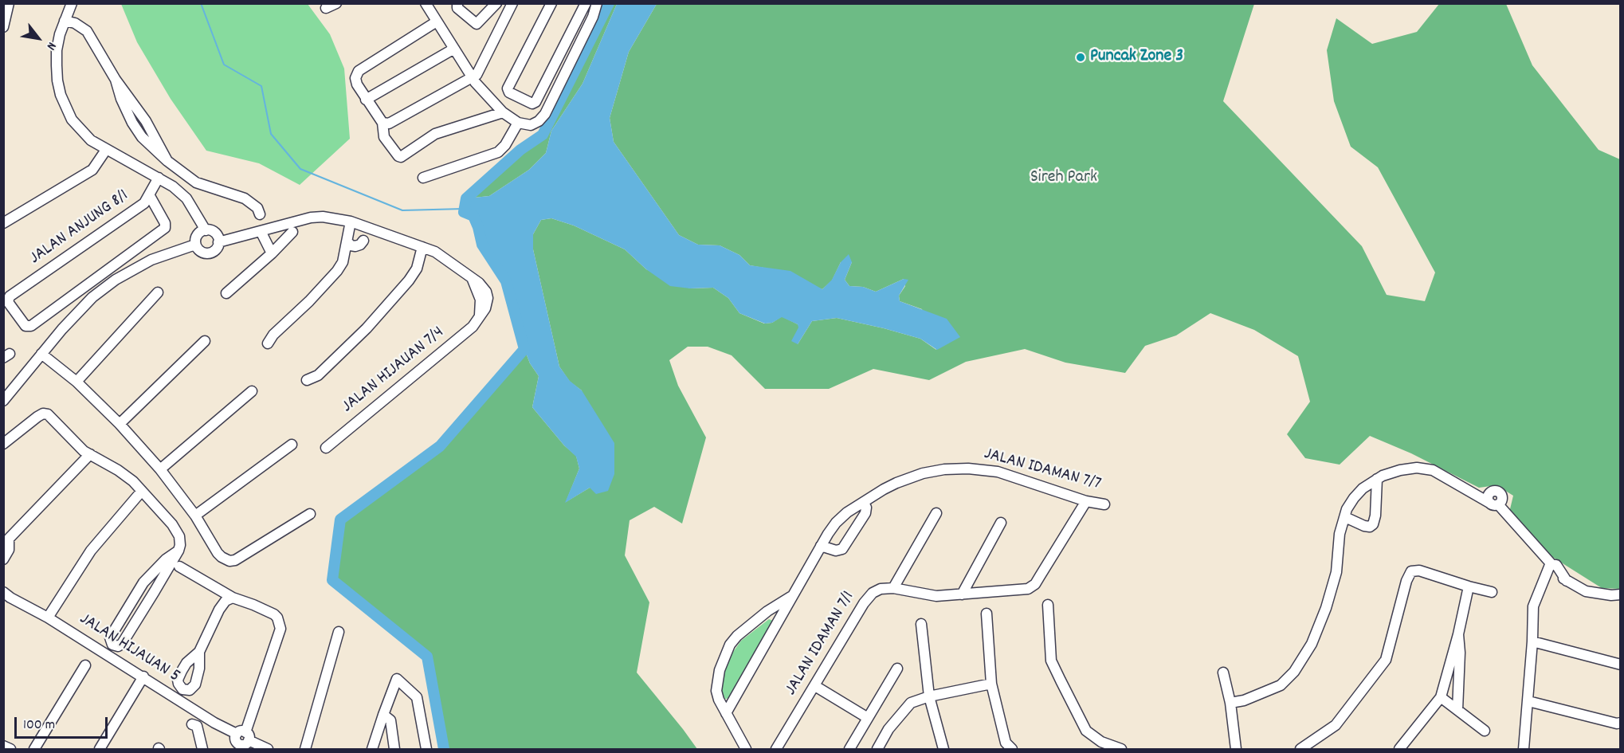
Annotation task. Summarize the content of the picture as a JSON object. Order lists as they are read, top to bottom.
{
  "streets": {
    "street": [
      "JALAN ANJUNG 8/1",
      "JALAN HIJAUAN 7/4",
      "JALAN IDAMAN 7/7",
      "JALAN IDAMAN 7/1",
      "JALAN HIJAUAN 5"
    ]
  },
  "crossings": [
    ["JALAN IDAMAN 7/7", "JALAN IDAMAN 7/1"]
  ],
  "parks": ["Sireh Park"],
  "places": ["Puncak Zone 3"],
  "scale_bar": "100 m",
  "north": "bottom right"
}
